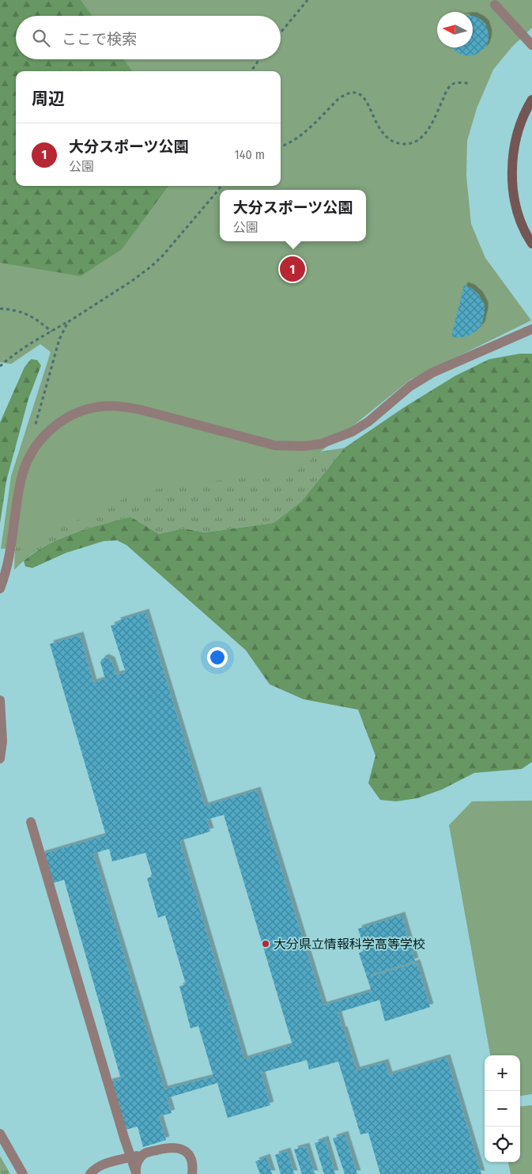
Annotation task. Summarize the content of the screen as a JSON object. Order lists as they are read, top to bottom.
{
  "places": ["大分県立情報科学高等学校"],
  "north": "left",
  "page": {
    "search": "ここで検索",
    "heading": "周辺",
    "list": [
      {
        "mark": "1",
        "name": "大分スポーツ公園",
        "note": "公園",
        "value": "140 m"
      }
    ],
    "popup": ["大分スポーツ公園", "公園"],
    "pins": "1",
    "map_buttons": ["+", "−"]
  }
}
